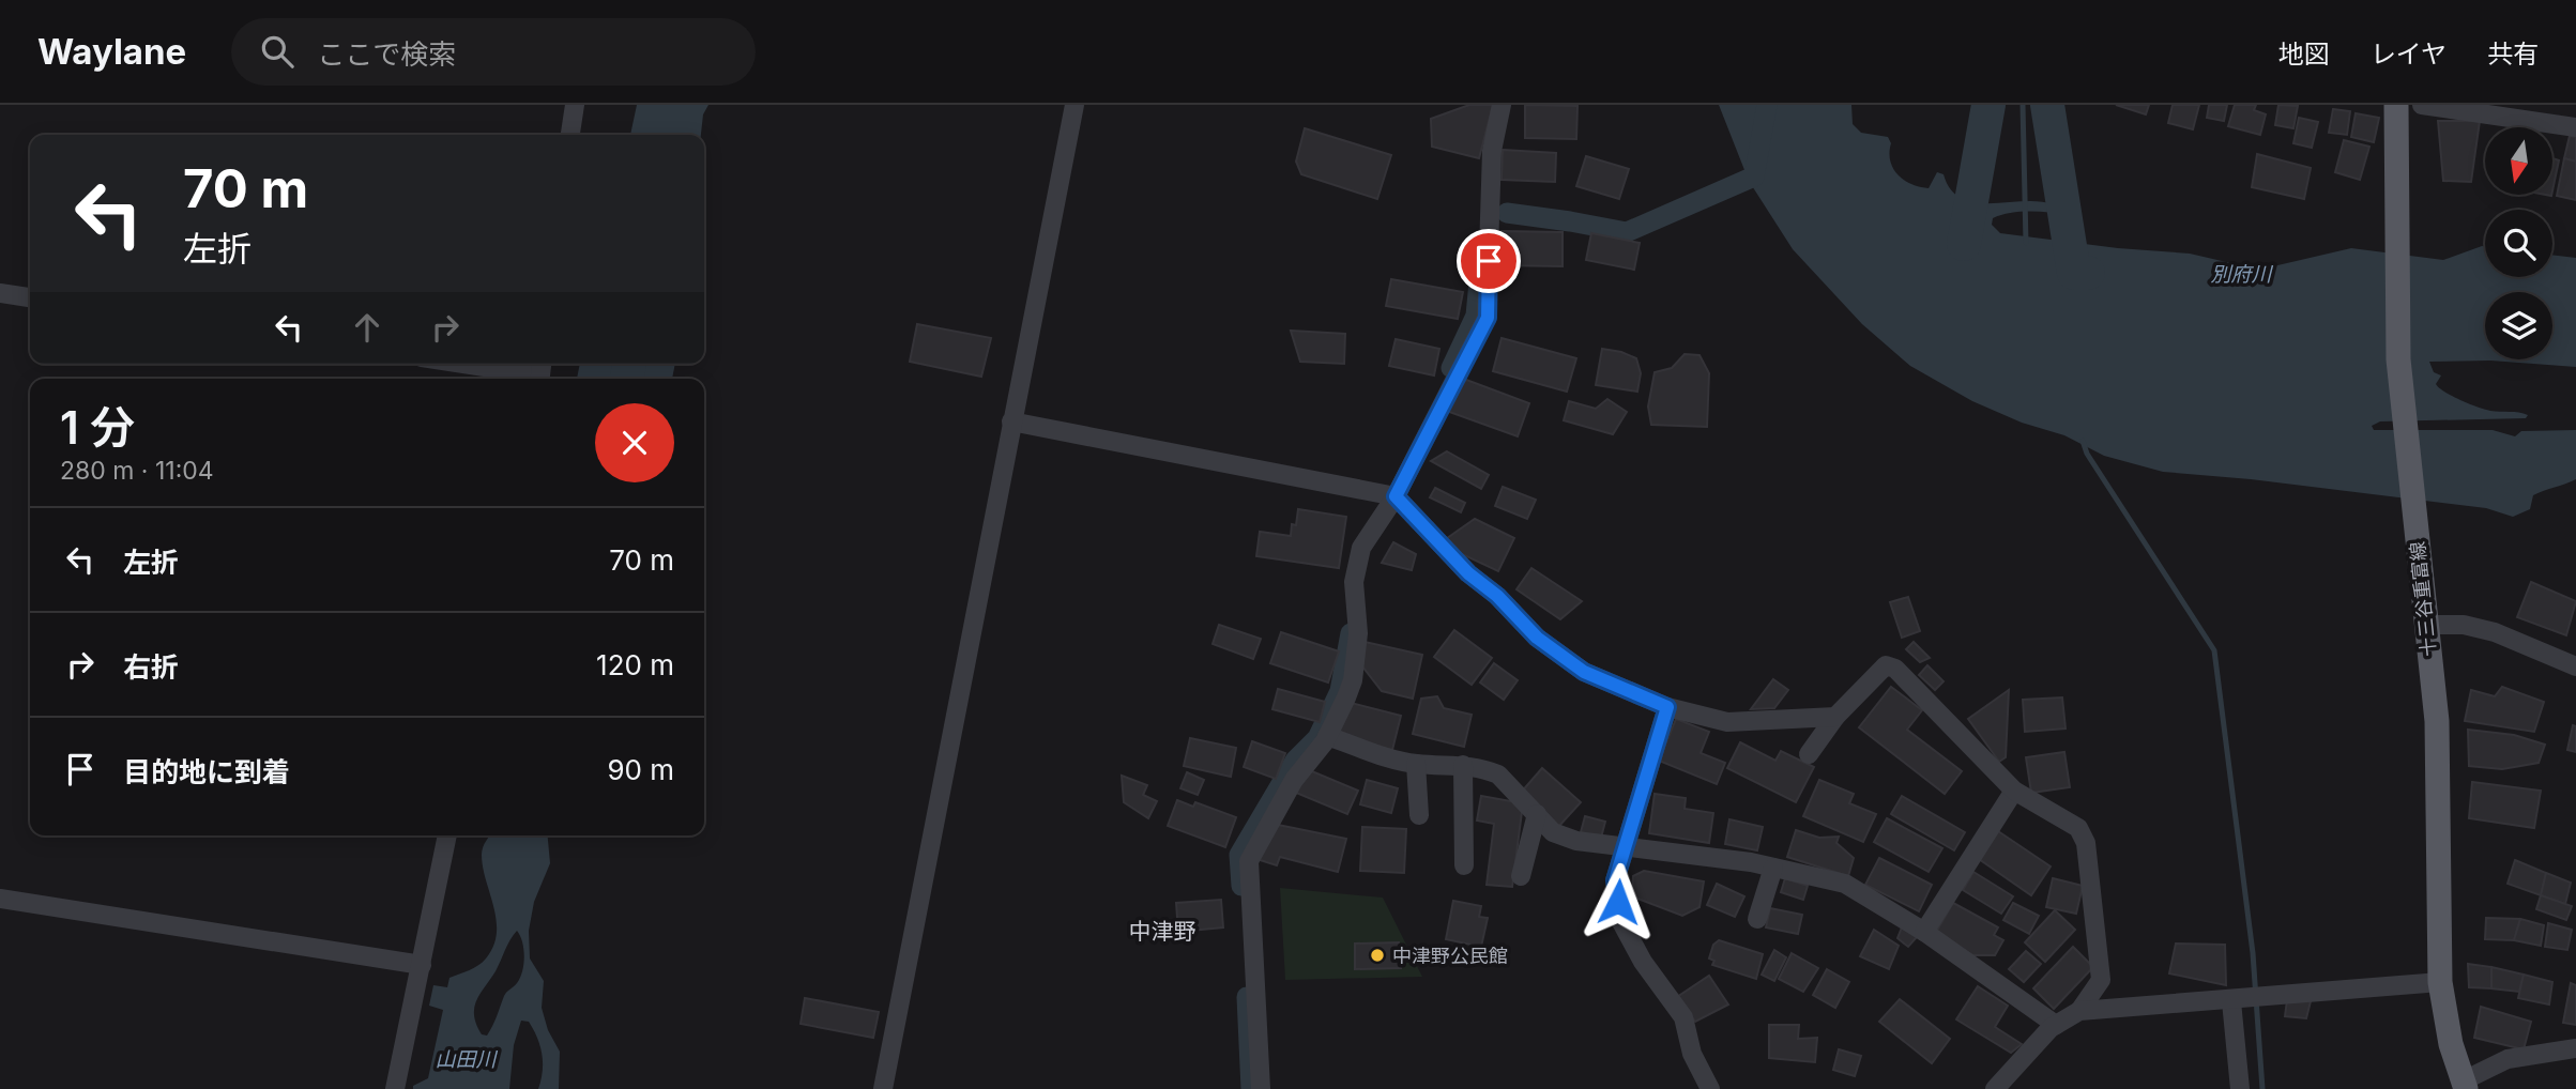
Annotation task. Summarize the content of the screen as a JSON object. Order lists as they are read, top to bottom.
{
  "streets": {
    "main road": ["十三谷重富線"]
  },
  "districts": ["中津野"],
  "water": ["別府川", "山田川"],
  "places": ["中津野公民館"],
  "north": "bottom",
  "page": {
    "header": "Waylane",
    "search": "ここで検索",
    "nav": ["地図", "レイヤ", "共有"],
    "turn": ["70 m", "左折"],
    "heading": ["1 分", "280 m · 11:04"],
    "list": [
      {
        "name": "左折",
        "value": "70 m"
      },
      {
        "name": "右折",
        "value": "120 m"
      },
      {
        "name": "目的地に到着",
        "value": "90 m"
      }
    ]
  }
}
